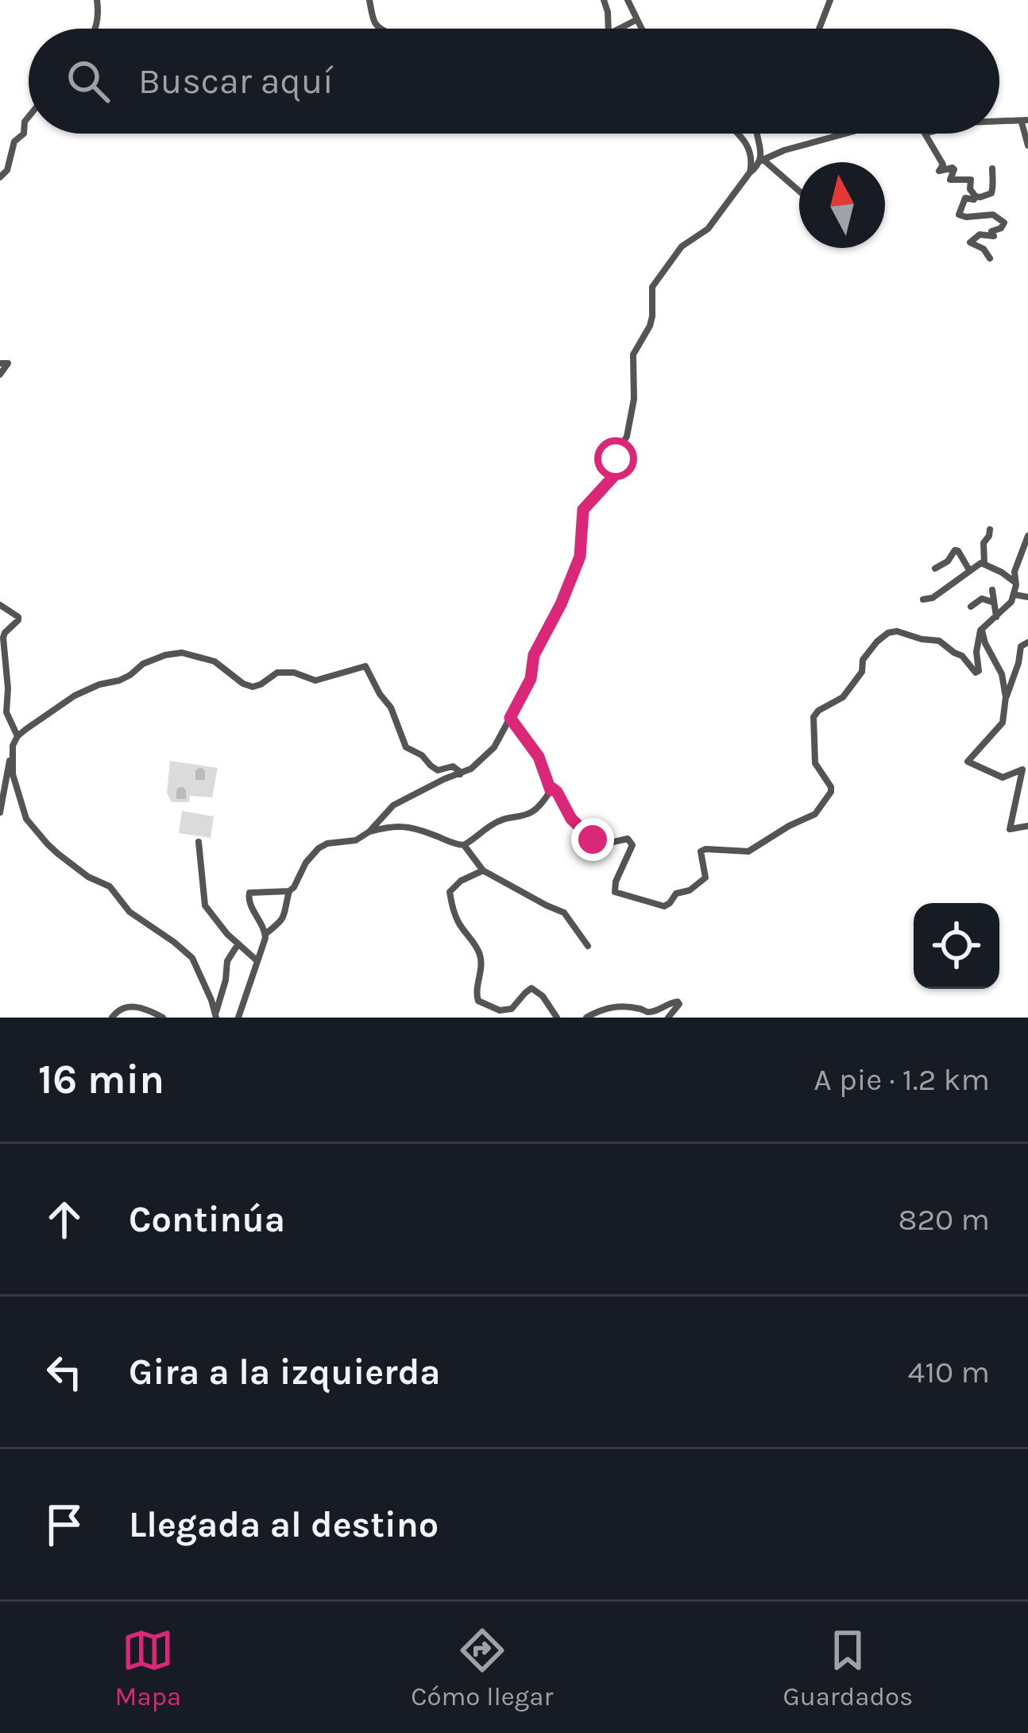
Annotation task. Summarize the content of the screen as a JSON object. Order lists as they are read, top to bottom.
{
  "north": "top",
  "page": {
    "search": "Buscar aquí",
    "heading": ["16 min", "A pie · 1.2 km"],
    "list": [
      ["Continúa", "820 m"],
      ["Gira a la izquierda", "410 m"],
      "Llegada al destino"
    ],
    "nav": ["Mapa", "Cómo llegar", "Guardados"]
  }
}
